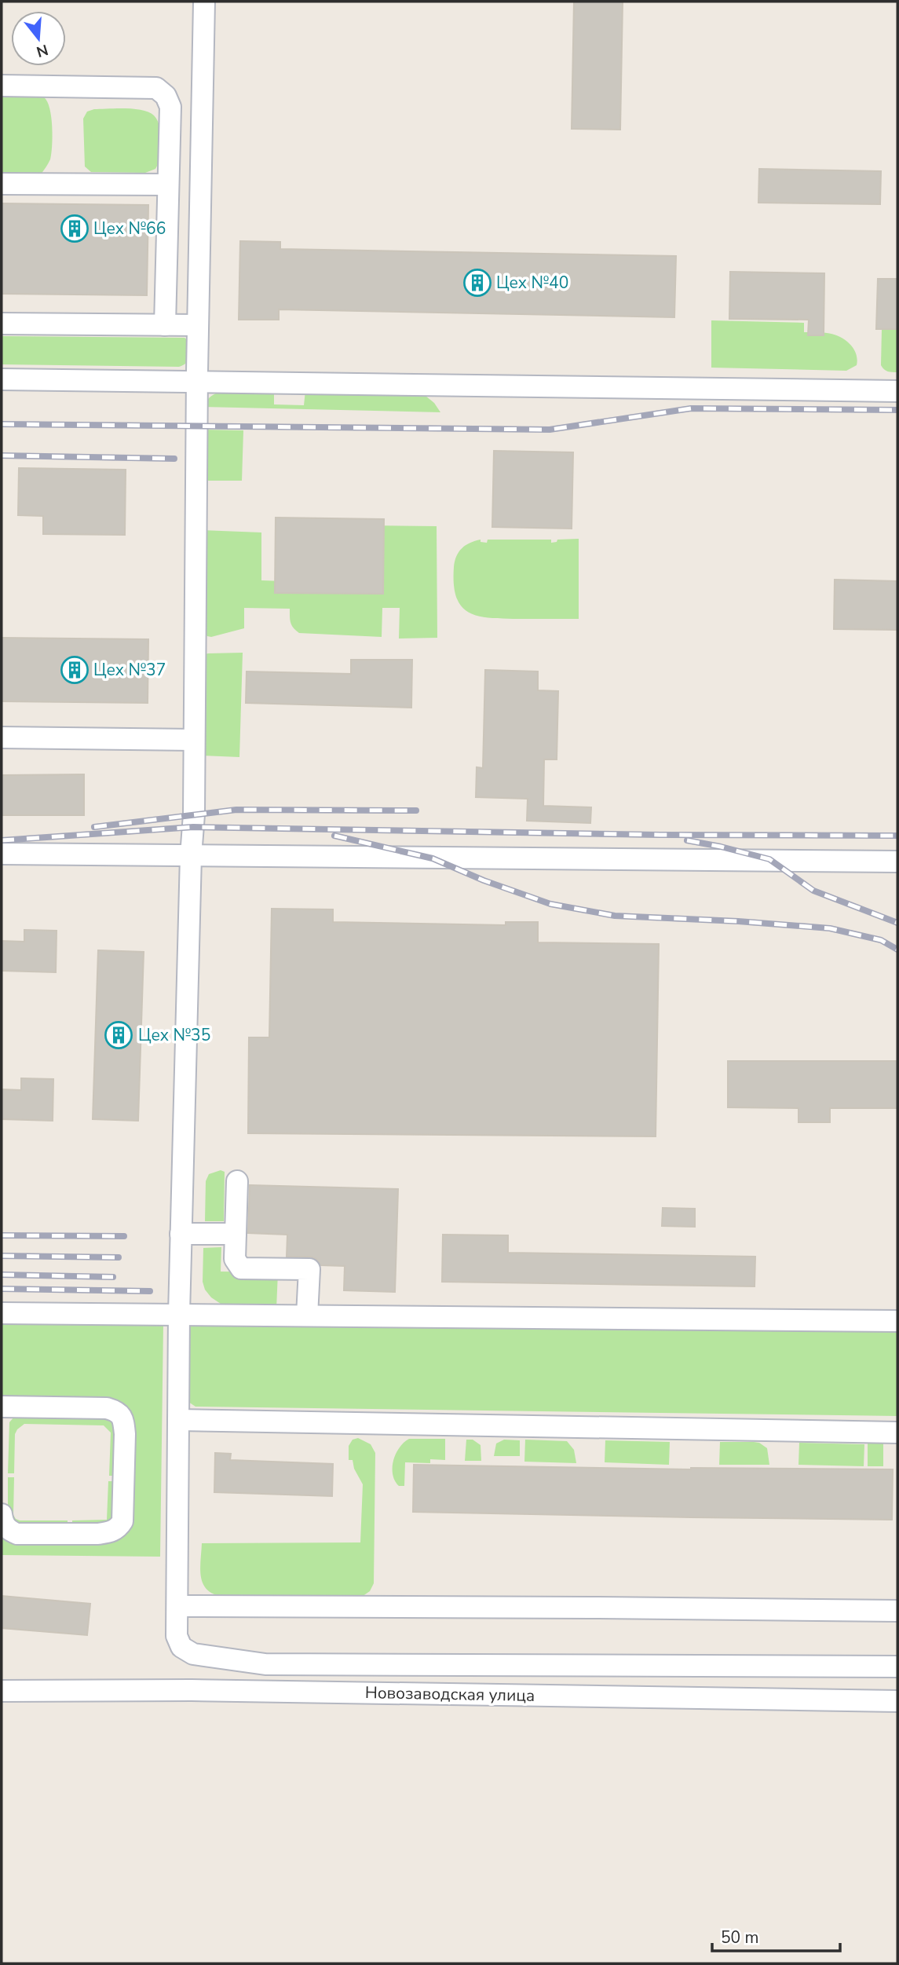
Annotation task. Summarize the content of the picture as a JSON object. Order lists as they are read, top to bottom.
{
  "streets": {
    "street": ["Новозаводская улица"]
  },
  "places": {
    "building": [
      "Цех №66",
      "Цех №40",
      "Цех №37",
      "Цех №35"
    ]
  },
  "scale_bar": "50 m",
  "north": "bottom"
}
